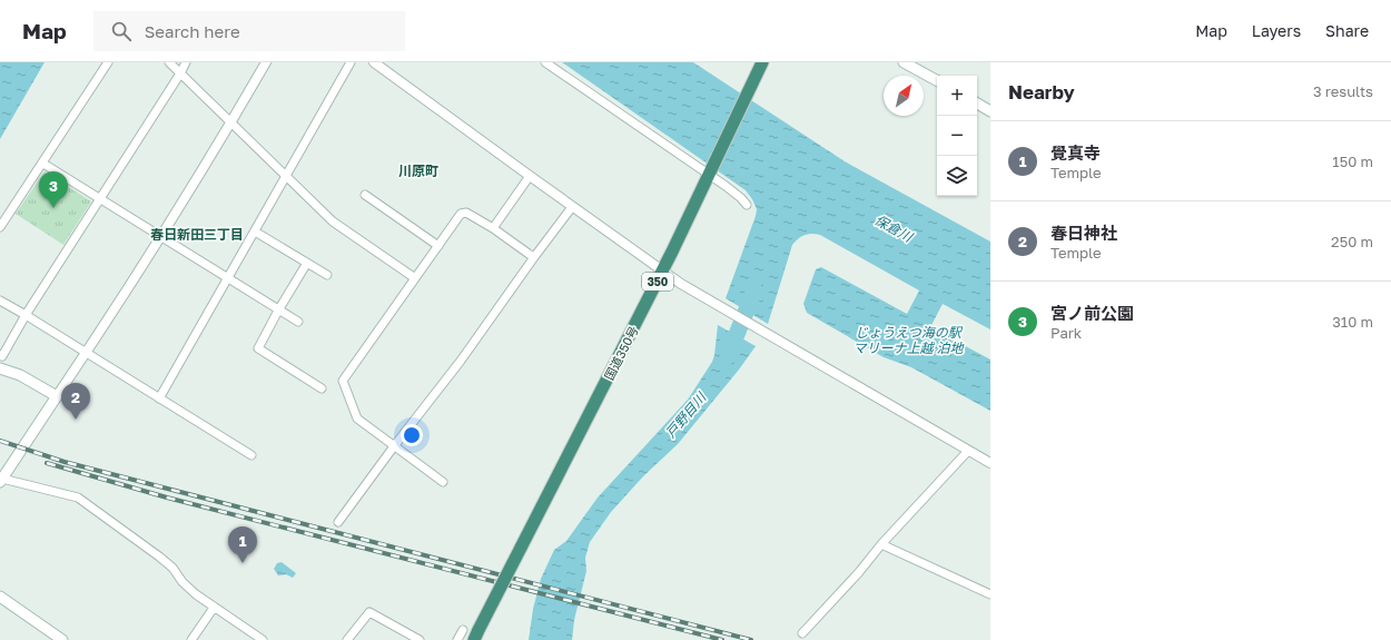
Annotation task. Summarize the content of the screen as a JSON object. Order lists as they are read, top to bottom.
{
  "streets": {
    "highway": ["350", "国道350号"]
  },
  "districts": ["川原町", "春日新田三丁目"],
  "water": ["保倉川", "じょうえつ海の駅 マリーナ上越 泊地", "戸野目川"],
  "north": "top right",
  "page": {
    "header": "Map",
    "search": "Search here",
    "nav": ["Map", "Layers", "Share"],
    "heading": ["Nearby", "3 results"],
    "map_buttons": ["+", "−"],
    "list": [
      {
        "mark": "1",
        "name": "覺真寺",
        "note": "Temple",
        "value": "150 m"
      },
      {
        "mark": "2",
        "name": "春日神社",
        "note": "Temple",
        "value": "250 m"
      },
      {
        "mark": "3",
        "name": "宮ノ前公園",
        "note": "Park",
        "value": "310 m"
      }
    ],
    "pins": ["3", "2", "1"]
  }
}
